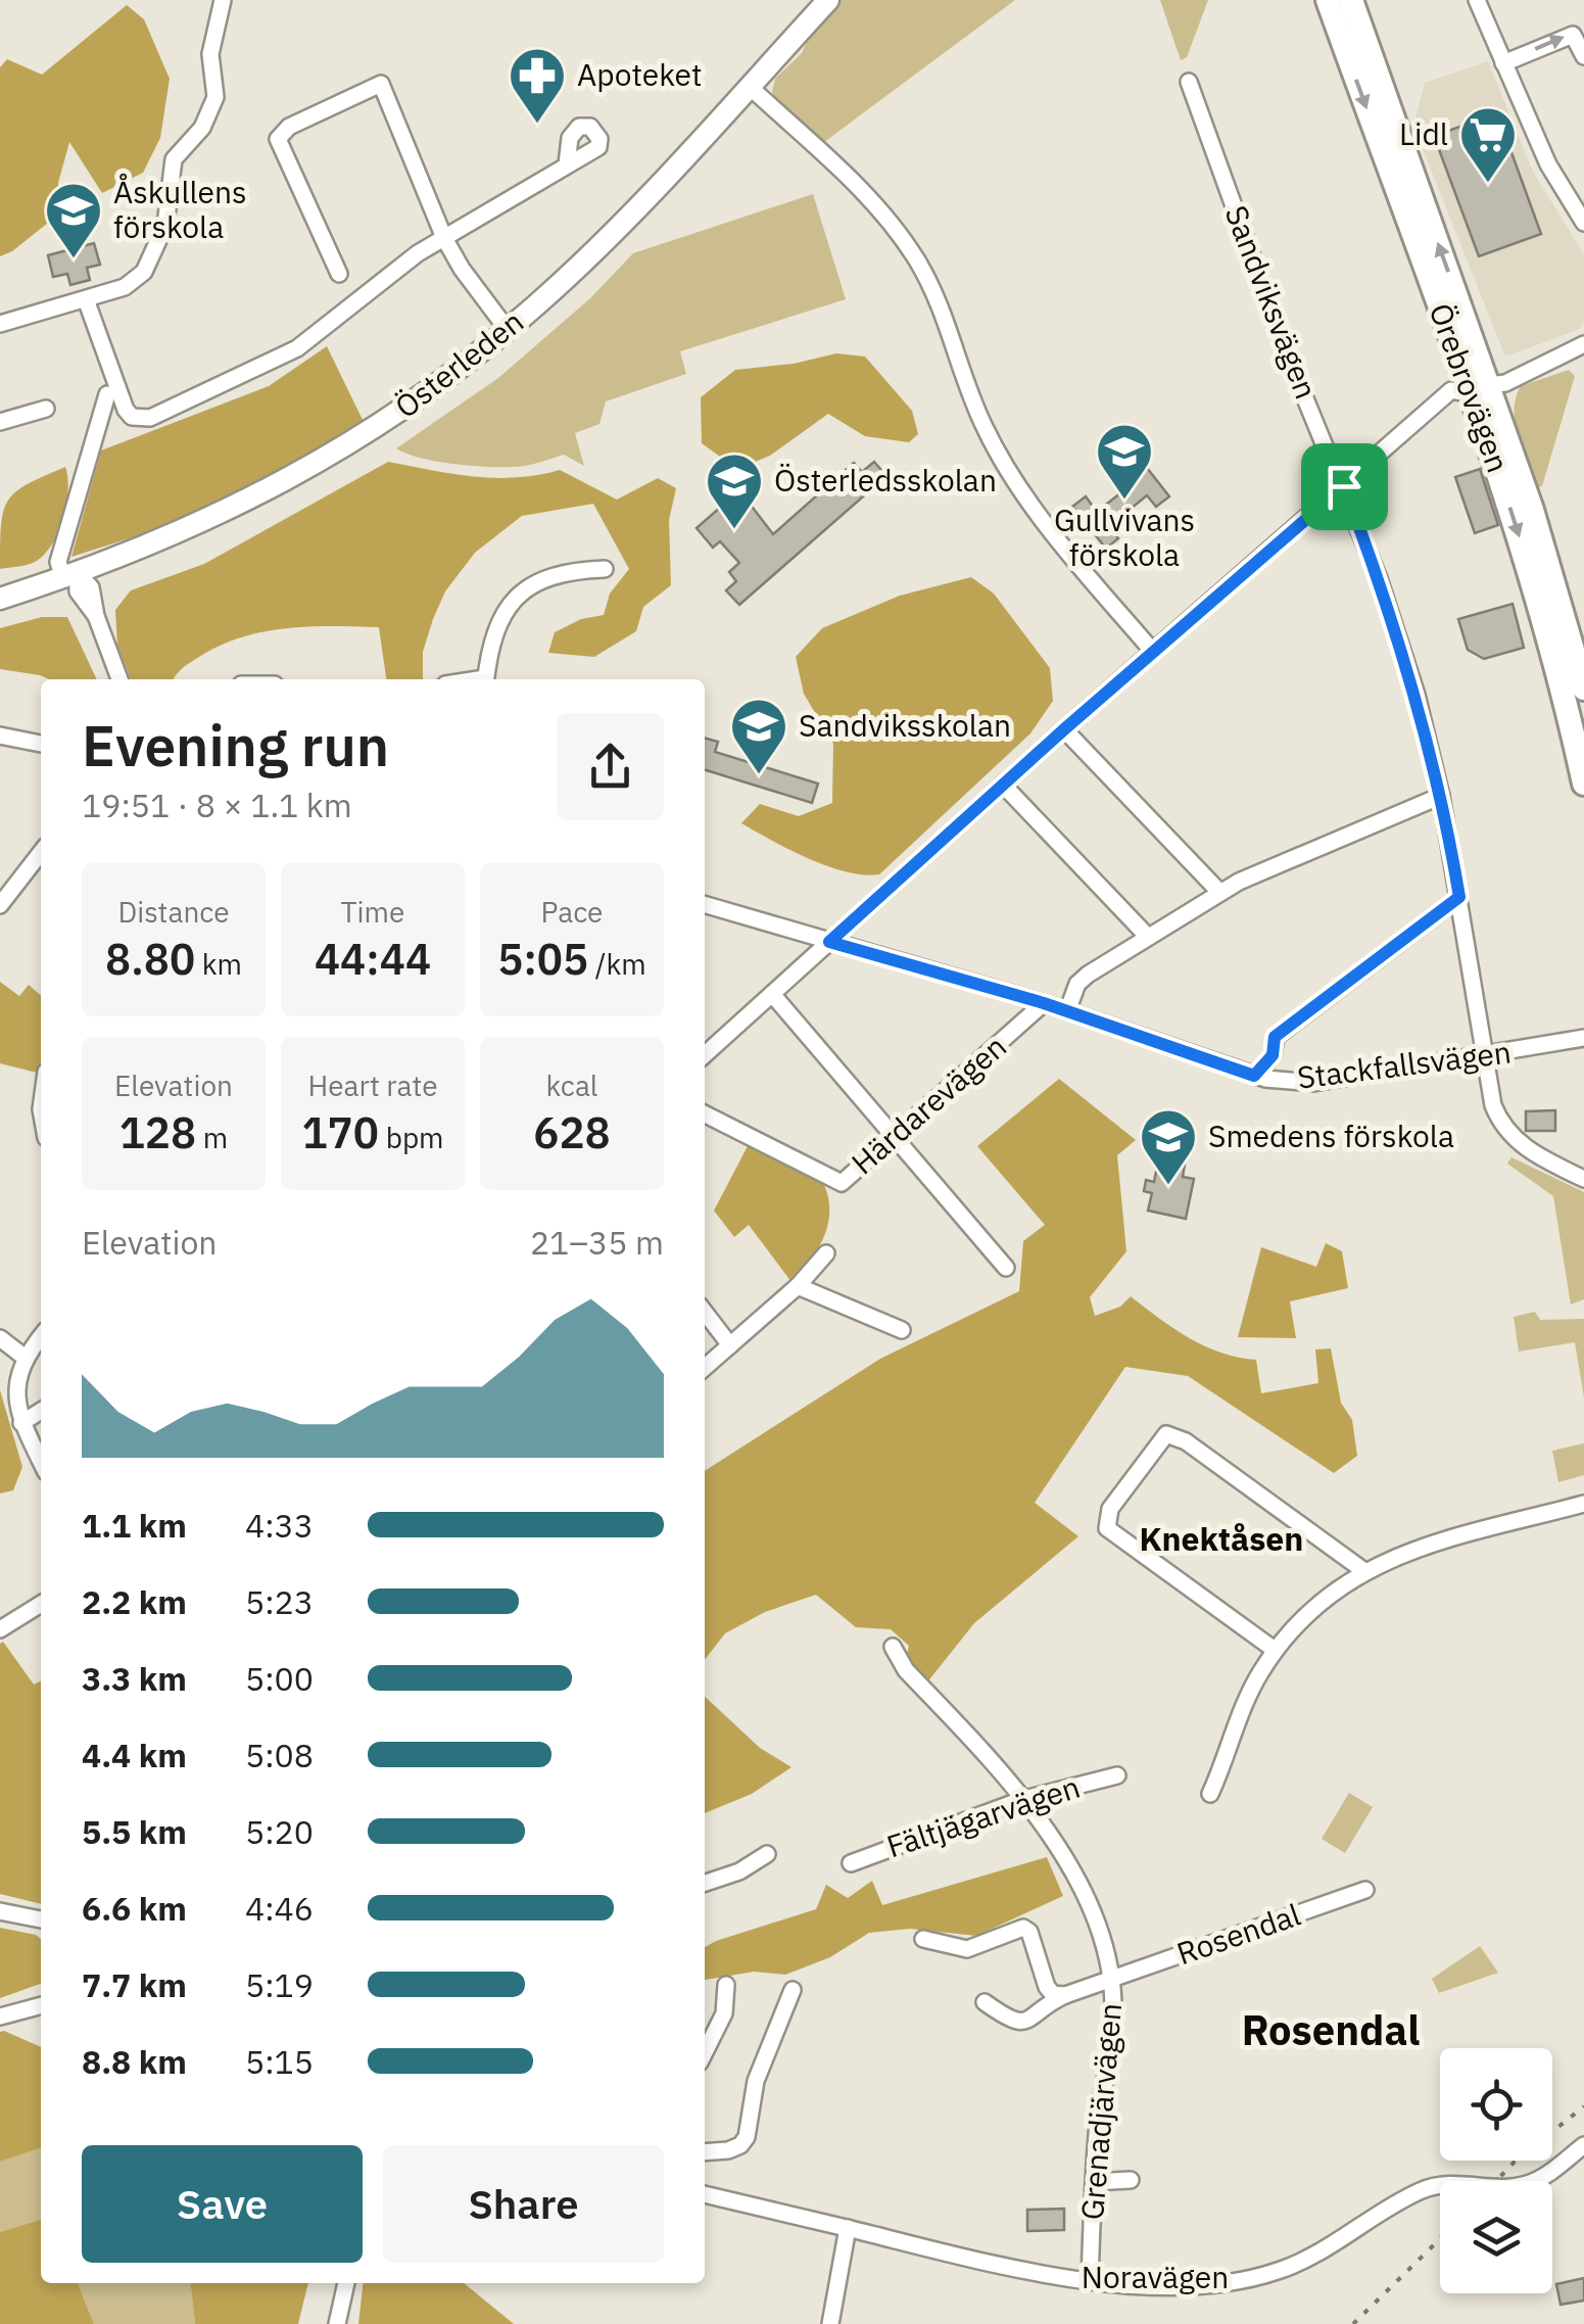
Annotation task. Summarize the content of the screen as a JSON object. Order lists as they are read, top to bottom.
{
  "streets": {
    "highway": ["Örebrovägen"],
    "main road": ["Österleden"],
    "street": [
      "Sandviksvägen",
      "Stackfallsvägen",
      "Härdarevägen",
      "Fältjägarvägen",
      "Rosendal",
      "Grenadjärvägen",
      "Noravägen"
    ]
  },
  "crossings": [
    ["Sandviksvägen", "Stackfallsvägen"],
    ["Stackfallsvägen", "Härdarevägen"],
    ["Fältjägarvägen", "Grenadjärvägen"],
    ["Rosendal", "Grenadjärvägen"],
    ["Grenadjärvägen", "Noravägen"]
  ],
  "districts": ["Knektåsen", "Rosendal"],
  "places": {
    "pharmacy": ["Apoteket"],
    "supermarket": ["Lidl"],
    "school or university": [
      "Åskullens förskola",
      "Gullvivans förskola",
      "Österledsskolan",
      "Sandviksskolan",
      "Smedens förskola"
    ]
  },
  "page": {
    "heading": ["Evening run", "19:51 · 8 × 1.1 km"],
    "stats": [
      ["Distance", "8.80 km"],
      ["Time", "44:44"],
      ["Pace", "5:05 /km"],
      ["Elevation", "128 m"],
      ["Heart rate", "170 bpm"],
      ["kcal", "628"]
    ],
    "chart": ["Elevation", "21–35 m"],
    "list": [
      {
        "name": "1.1 km",
        "note": "4:33"
      },
      {
        "name": "2.2 km",
        "note": "5:23"
      },
      {
        "name": "3.3 km",
        "note": "5:00"
      },
      {
        "name": "4.4 km",
        "note": "5:08"
      },
      {
        "name": "5.5 km",
        "note": "5:20"
      },
      {
        "name": "6.6 km",
        "note": "4:46"
      },
      {
        "name": "7.7 km",
        "note": "5:19"
      },
      {
        "name": "8.8 km",
        "note": "5:15"
      }
    ],
    "buttons": ["Save", "Share"]
  }
}
